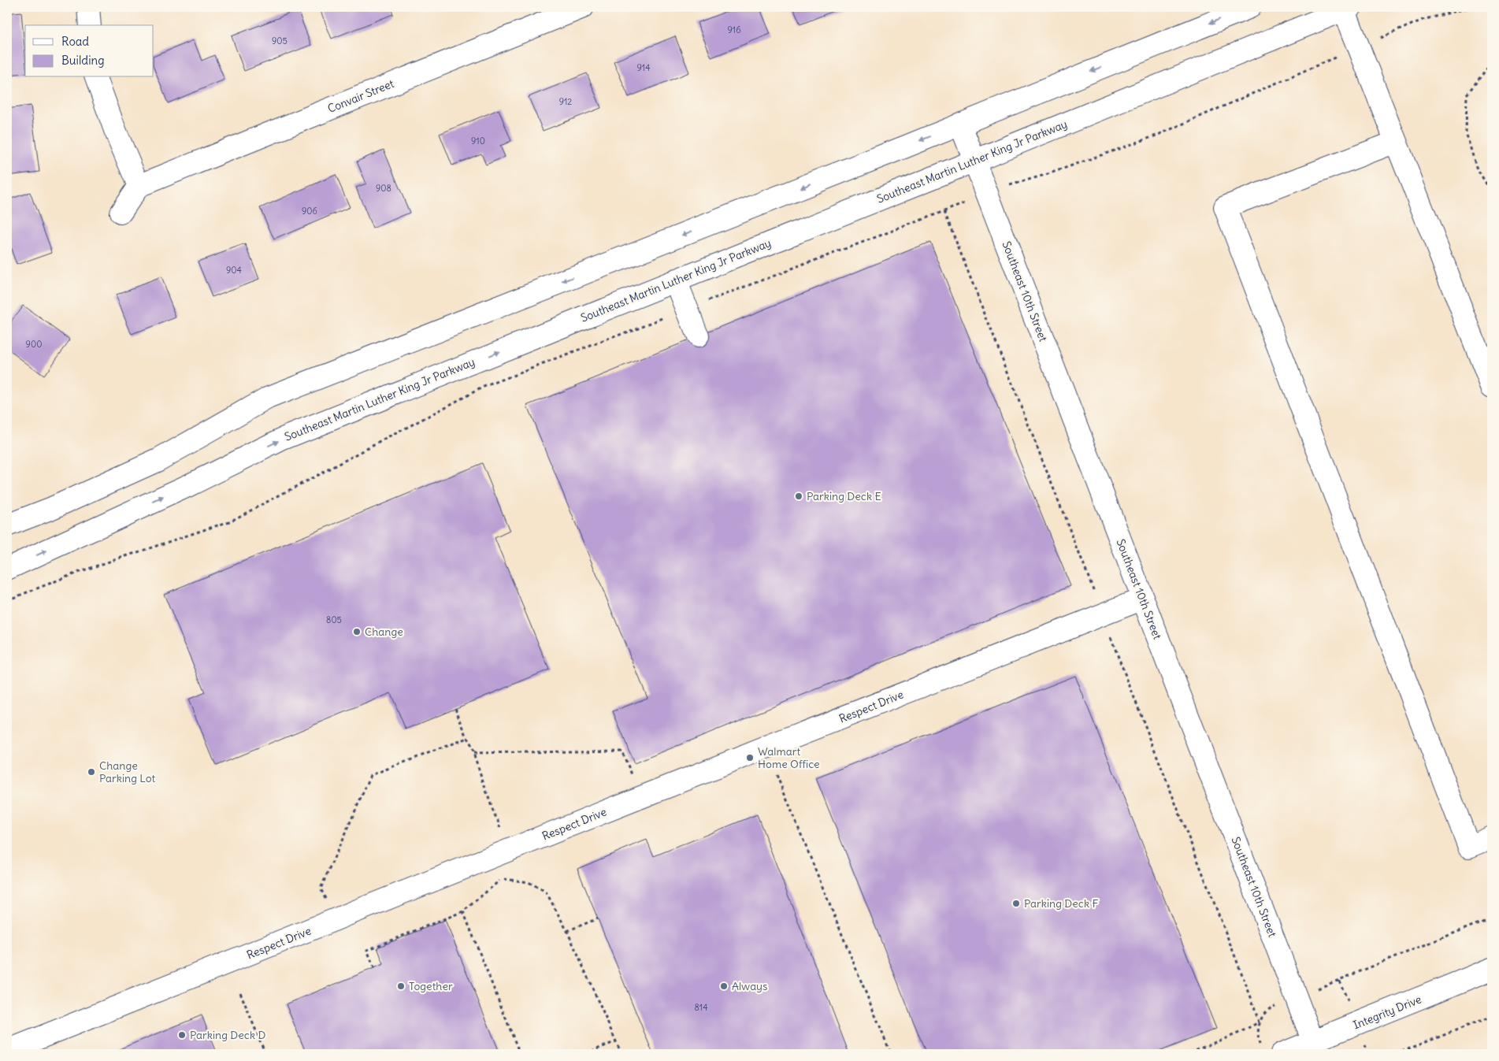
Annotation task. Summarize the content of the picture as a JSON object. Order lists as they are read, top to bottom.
{
  "streets": {
    "street": [
      "Convair Street",
      "Southeast Martin Luther King Jr Parkway",
      "Southeast 10th Street",
      "Respect Drive",
      "Integrity Drive"
    ]
  },
  "crossings": [
    ["Southeast Martin Luther King Jr Parkway", "Southeast 10th Street"],
    ["Southeast 10th Street", "Respect Drive"],
    ["Southeast 10th Street", "Integrity Drive"]
  ],
  "places": [
    "Parking Deck E",
    "Change",
    "Walmart Home Office",
    "Change Parking Lot",
    "Parking Deck F",
    "Together",
    "Always",
    "Parking Deck D"
  ],
  "house_numbers": [
    "916",
    "905",
    "914",
    "912",
    "910",
    "908",
    "906",
    "904",
    "900",
    "805",
    "814"
  ],
  "legend": ["Road", "Building"]
}
